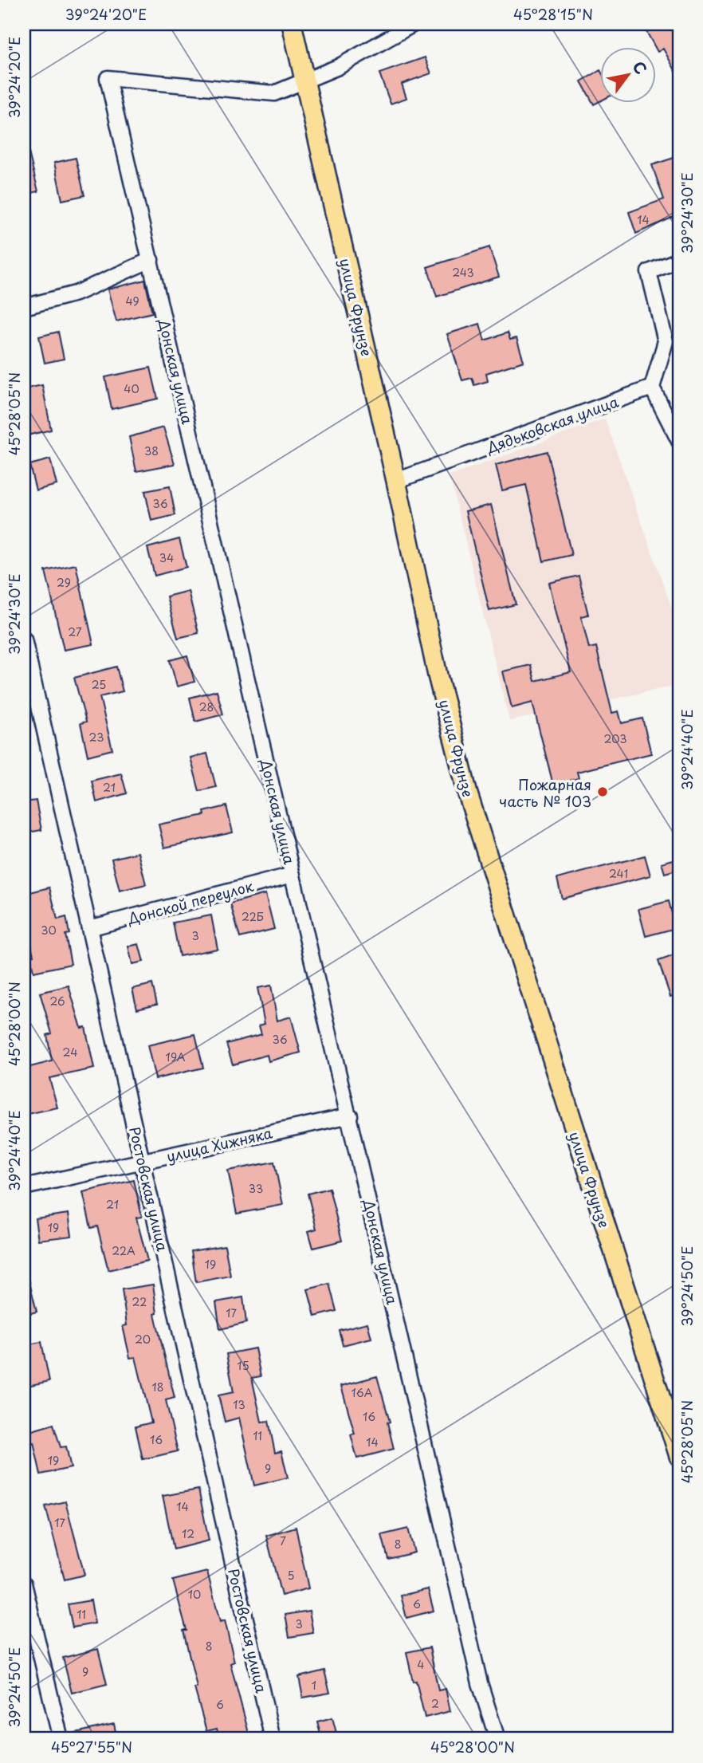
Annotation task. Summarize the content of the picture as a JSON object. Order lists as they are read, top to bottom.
{
  "streets": {
    "main road": ["улица Фрунзе"],
    "street": [
      "Донская улица",
      "Дядьковская улица",
      "Донской переулок",
      "улица Хижняка",
      "Ростовская улица"
    ]
  },
  "crossings": [
    ["улица Фрунзе", "Донская улица"],
    ["улица Фрунзе", "Дядьковская улица"],
    ["Донская улица", "Донской переулок"],
    ["Донская улица", "улица Хижняка"],
    ["Донской переулок", "Ростовская улица"],
    ["улица Хижняка", "Ростовская улица"]
  ],
  "places": ["Пожарная часть № 103"],
  "house_numbers": [
    "14",
    "243",
    "49",
    "40",
    "38",
    "36",
    "34",
    "29",
    "27",
    "25",
    "28",
    "23",
    "203",
    "21",
    "241",
    "22Б",
    "30",
    "3",
    "26",
    "36",
    "24",
    "19А",
    "33",
    "21",
    "19",
    "22А",
    "19",
    "22",
    "17",
    "20",
    "15",
    "18",
    "16А",
    "13",
    "16",
    "11",
    "16",
    "14",
    "19",
    "9",
    "14",
    "17",
    "12",
    "7",
    "8",
    "5",
    "10",
    "6",
    "11",
    "3",
    "8",
    "4",
    "9",
    "1",
    "2",
    "6"
  ],
  "north": "top right",
  "coordinates": [
    "39°24'20\"E",
    "45°28'15\"N",
    "39°24'30\"E",
    "45°28'05\"N",
    "39°24'40\"E",
    "45°28'00\"N",
    "39°24'50\"E",
    "45°27'55\"N"
  ]
}
